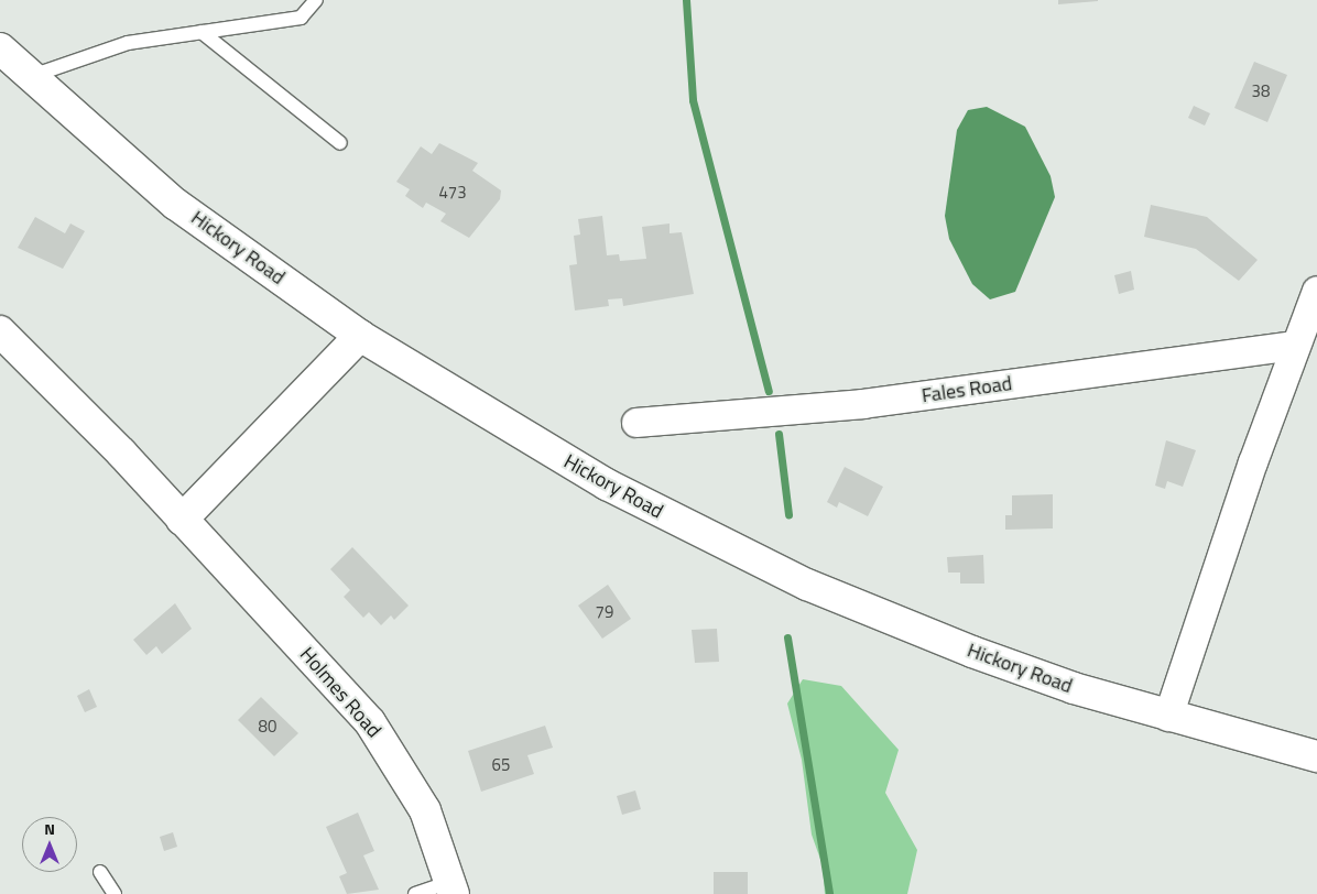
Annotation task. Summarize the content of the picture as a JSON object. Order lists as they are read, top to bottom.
{
  "streets": {
    "main road": ["Hickory Road", "Holmes Road"],
    "street": ["Fales Road"]
  },
  "house_numbers": [
    "38",
    "473",
    "79",
    "80",
    "65"
  ],
  "north": "top"
}
